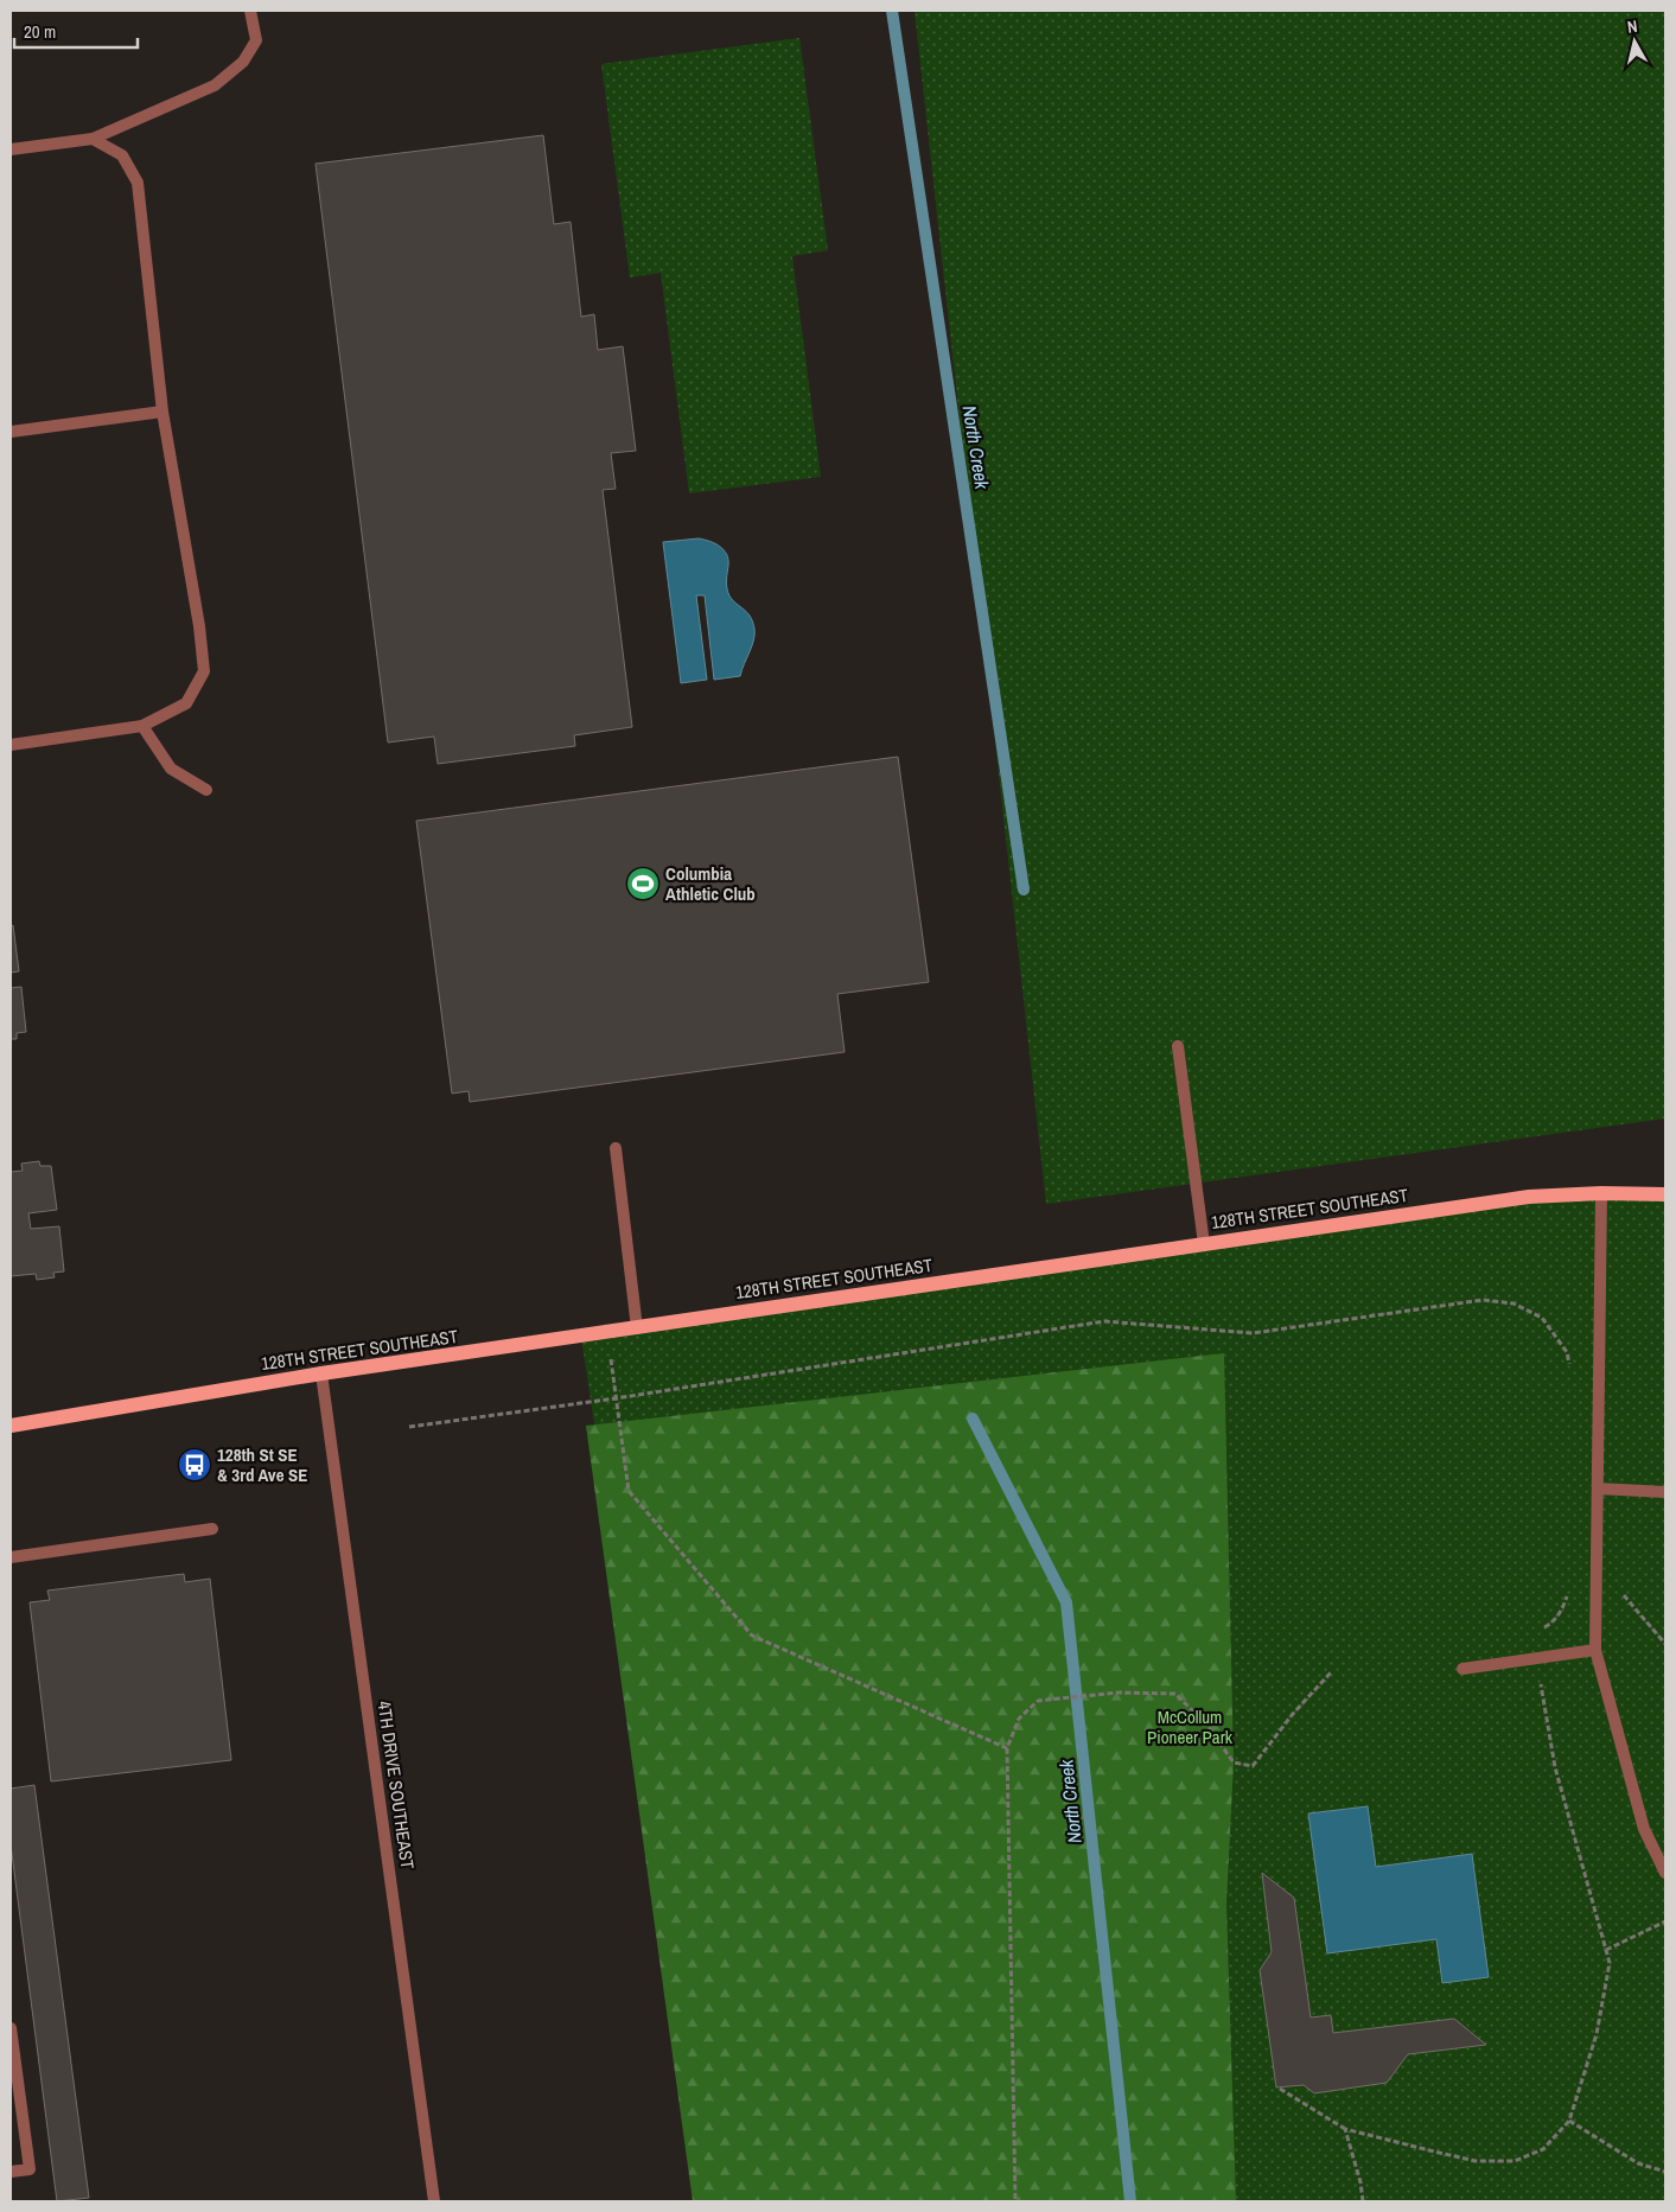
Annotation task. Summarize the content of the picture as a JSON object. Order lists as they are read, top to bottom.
{
  "streets": {
    "main road": ["128TH STREET SOUTHEAST"],
    "street": ["4TH DRIVE SOUTHEAST"]
  },
  "crossings": [
    ["128TH STREET SOUTHEAST", "4TH DRIVE SOUTHEAST"]
  ],
  "water": ["North Creek"],
  "parks": ["McCollum Pioneer Park"],
  "places": {
    "sports": ["Columbia Athletic Club"],
    "bus stop": ["128th St SE & 3rd Ave SE"]
  },
  "scale_bar": "20 m",
  "north": "top"
}
